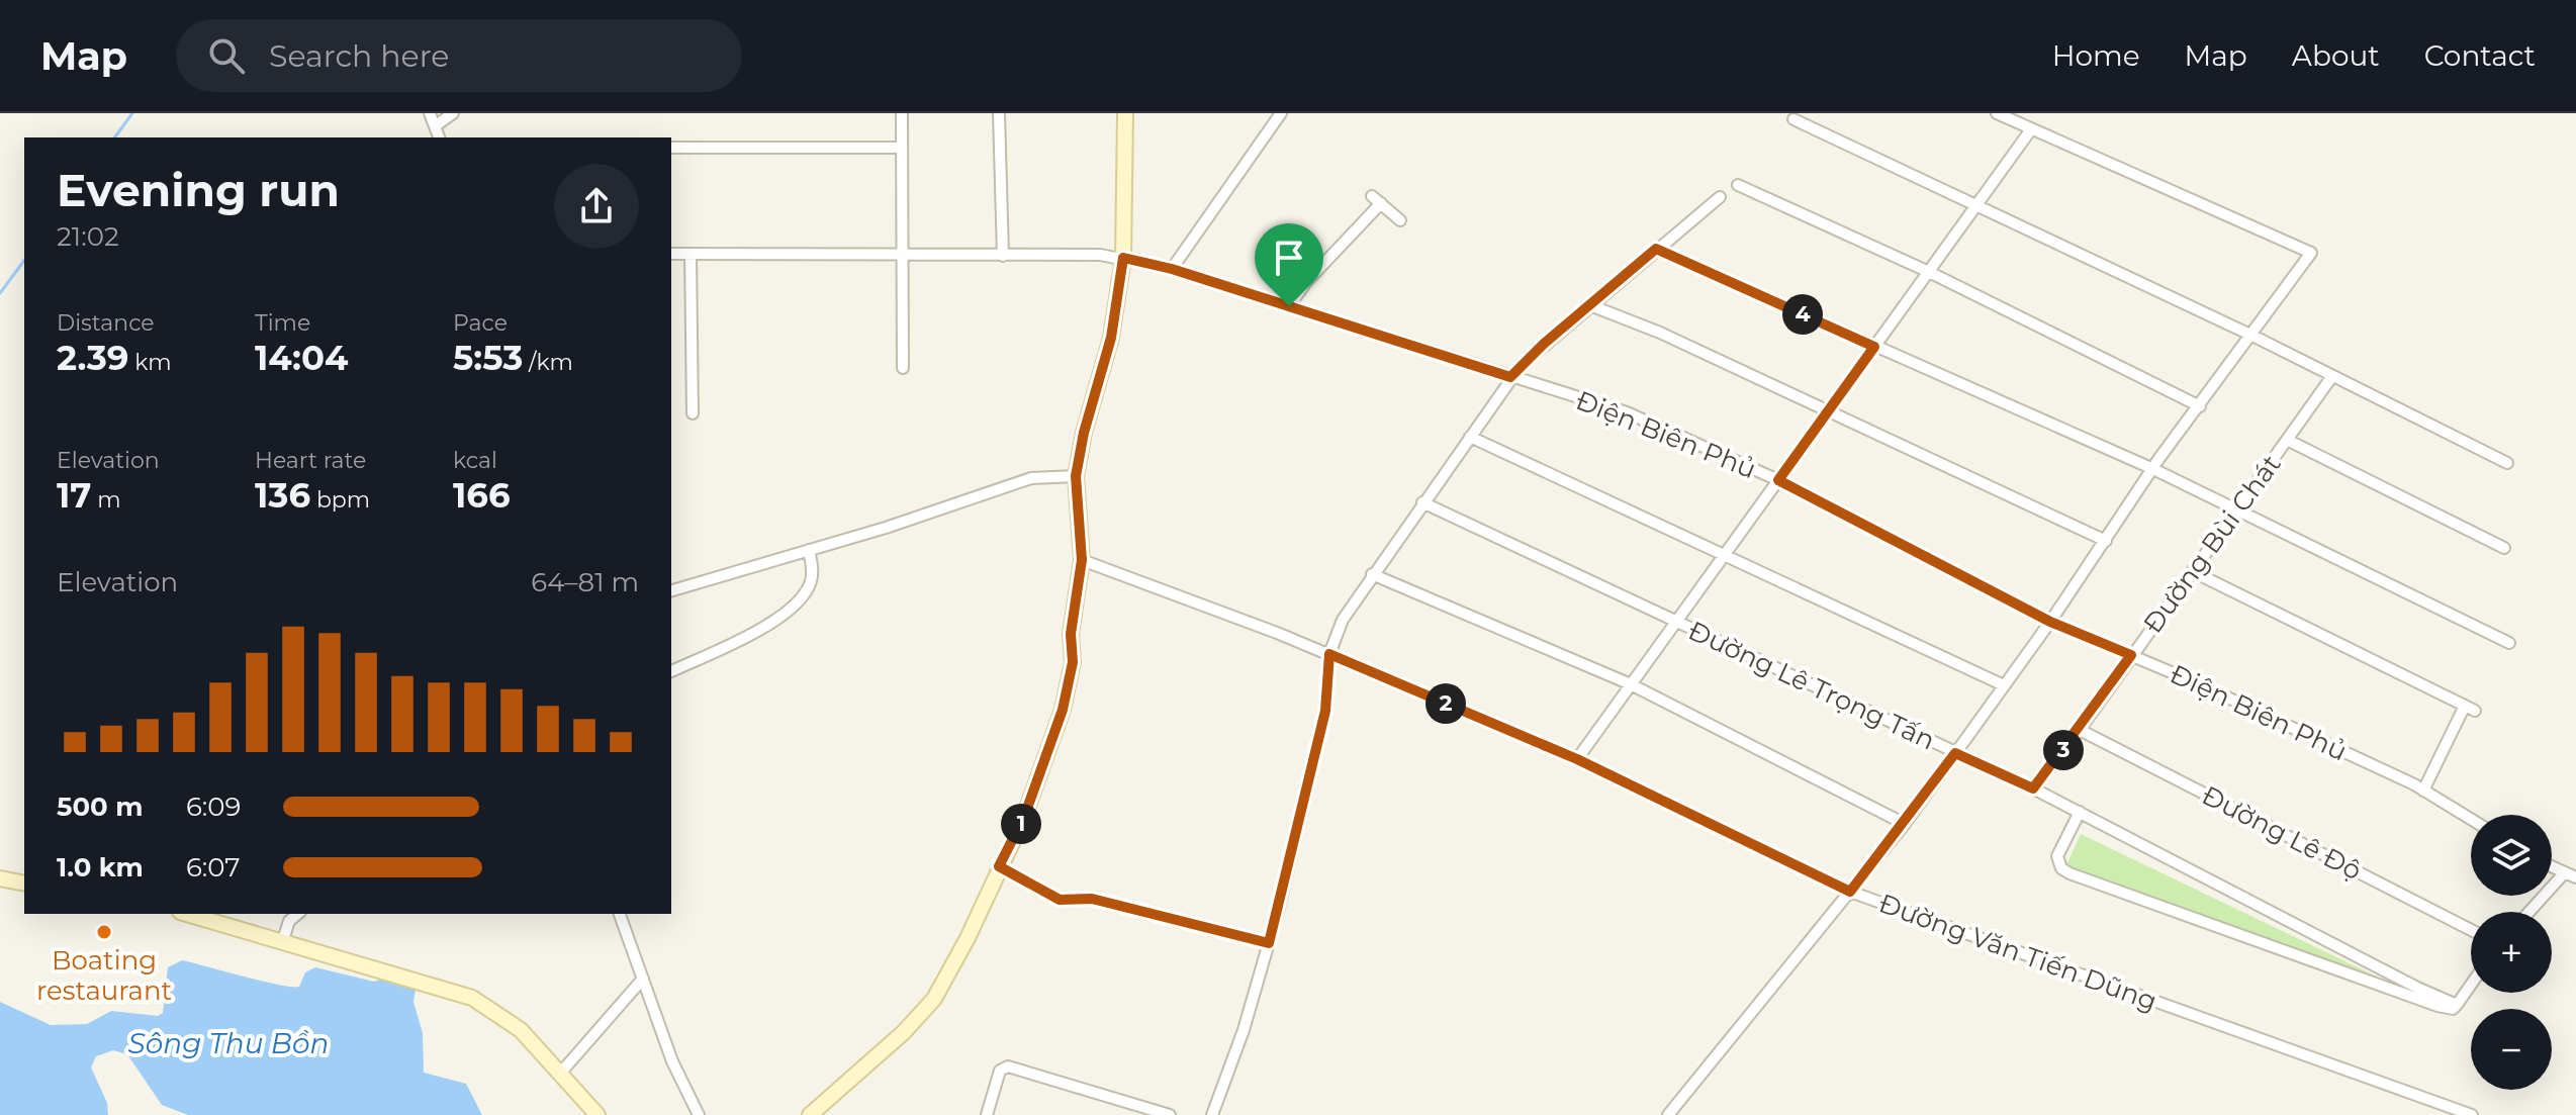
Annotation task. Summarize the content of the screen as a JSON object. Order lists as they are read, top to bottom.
{
  "streets": {
    "street": [
      "Điện Biên Phủ",
      "Đường Bùi Chát",
      "Đường Lê Trọng Tấn",
      "Đường Lê Độ",
      "Đường Văn Tiến Dũng"
    ]
  },
  "crossings": [
    ["Điện Biên Phủ", "Đường Bùi Chát"],
    ["Đường Bùi Chát", "Đường Lê Trọng Tấn"],
    ["Đường Bùi Chát", "Đường Lê Độ"]
  ],
  "water": ["Sông Thu Bồn"],
  "places": ["Boating restaurant"],
  "page": {
    "header": "Map",
    "search": "Search here",
    "nav": [
      "Home",
      "Map",
      "About",
      "Contact"
    ],
    "heading": ["Evening run", "21:02"],
    "stats": [
      ["Distance", "2.39 km"],
      ["Time", "14:04"],
      ["Pace", "5:53 /km"],
      ["Elevation", "17 m"],
      ["Heart rate", "136 bpm"],
      ["kcal", "166"]
    ],
    "pins": [
      "4",
      "2",
      "3",
      "1"
    ],
    "chart": ["Elevation", "64–81 m"],
    "list": [
      {
        "name": "500 m",
        "note": "6:09"
      },
      {
        "name": "1.0 km",
        "note": "6:07"
      }
    ],
    "map_buttons": ["+", "−"]
  }
}
